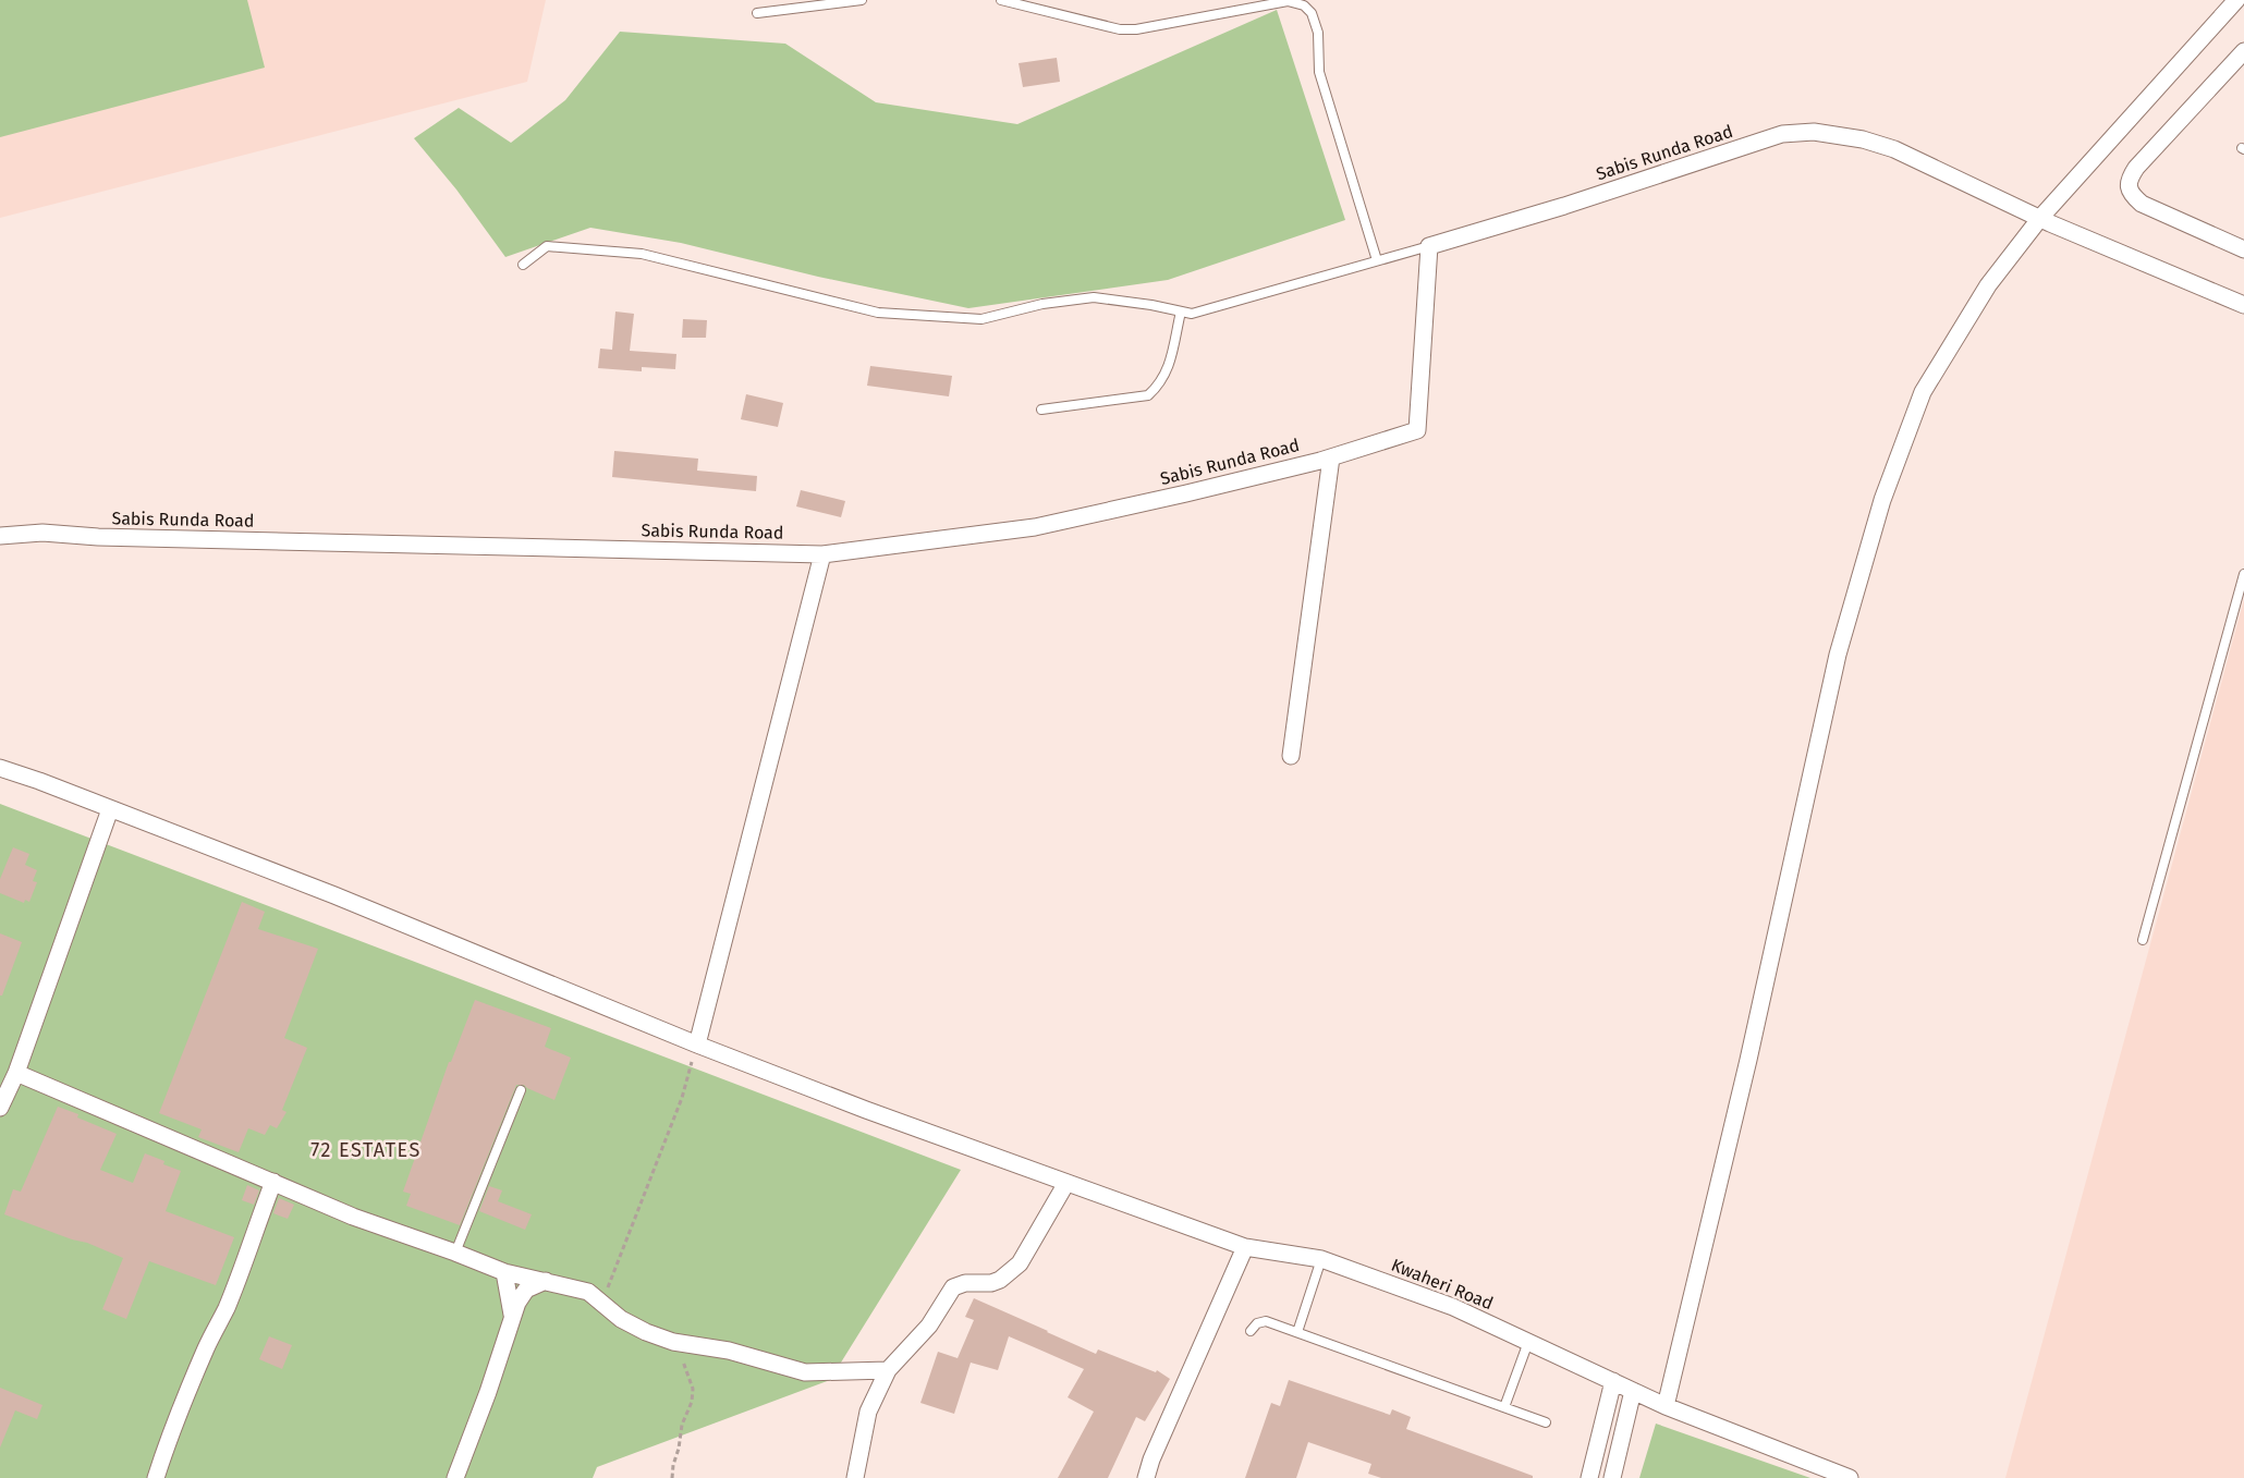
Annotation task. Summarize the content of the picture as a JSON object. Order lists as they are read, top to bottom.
{
  "streets": {
    "street": ["Sabis Runda Road", "Kwaheri Road"]
  },
  "districts": ["72 ESTATES"]
}
